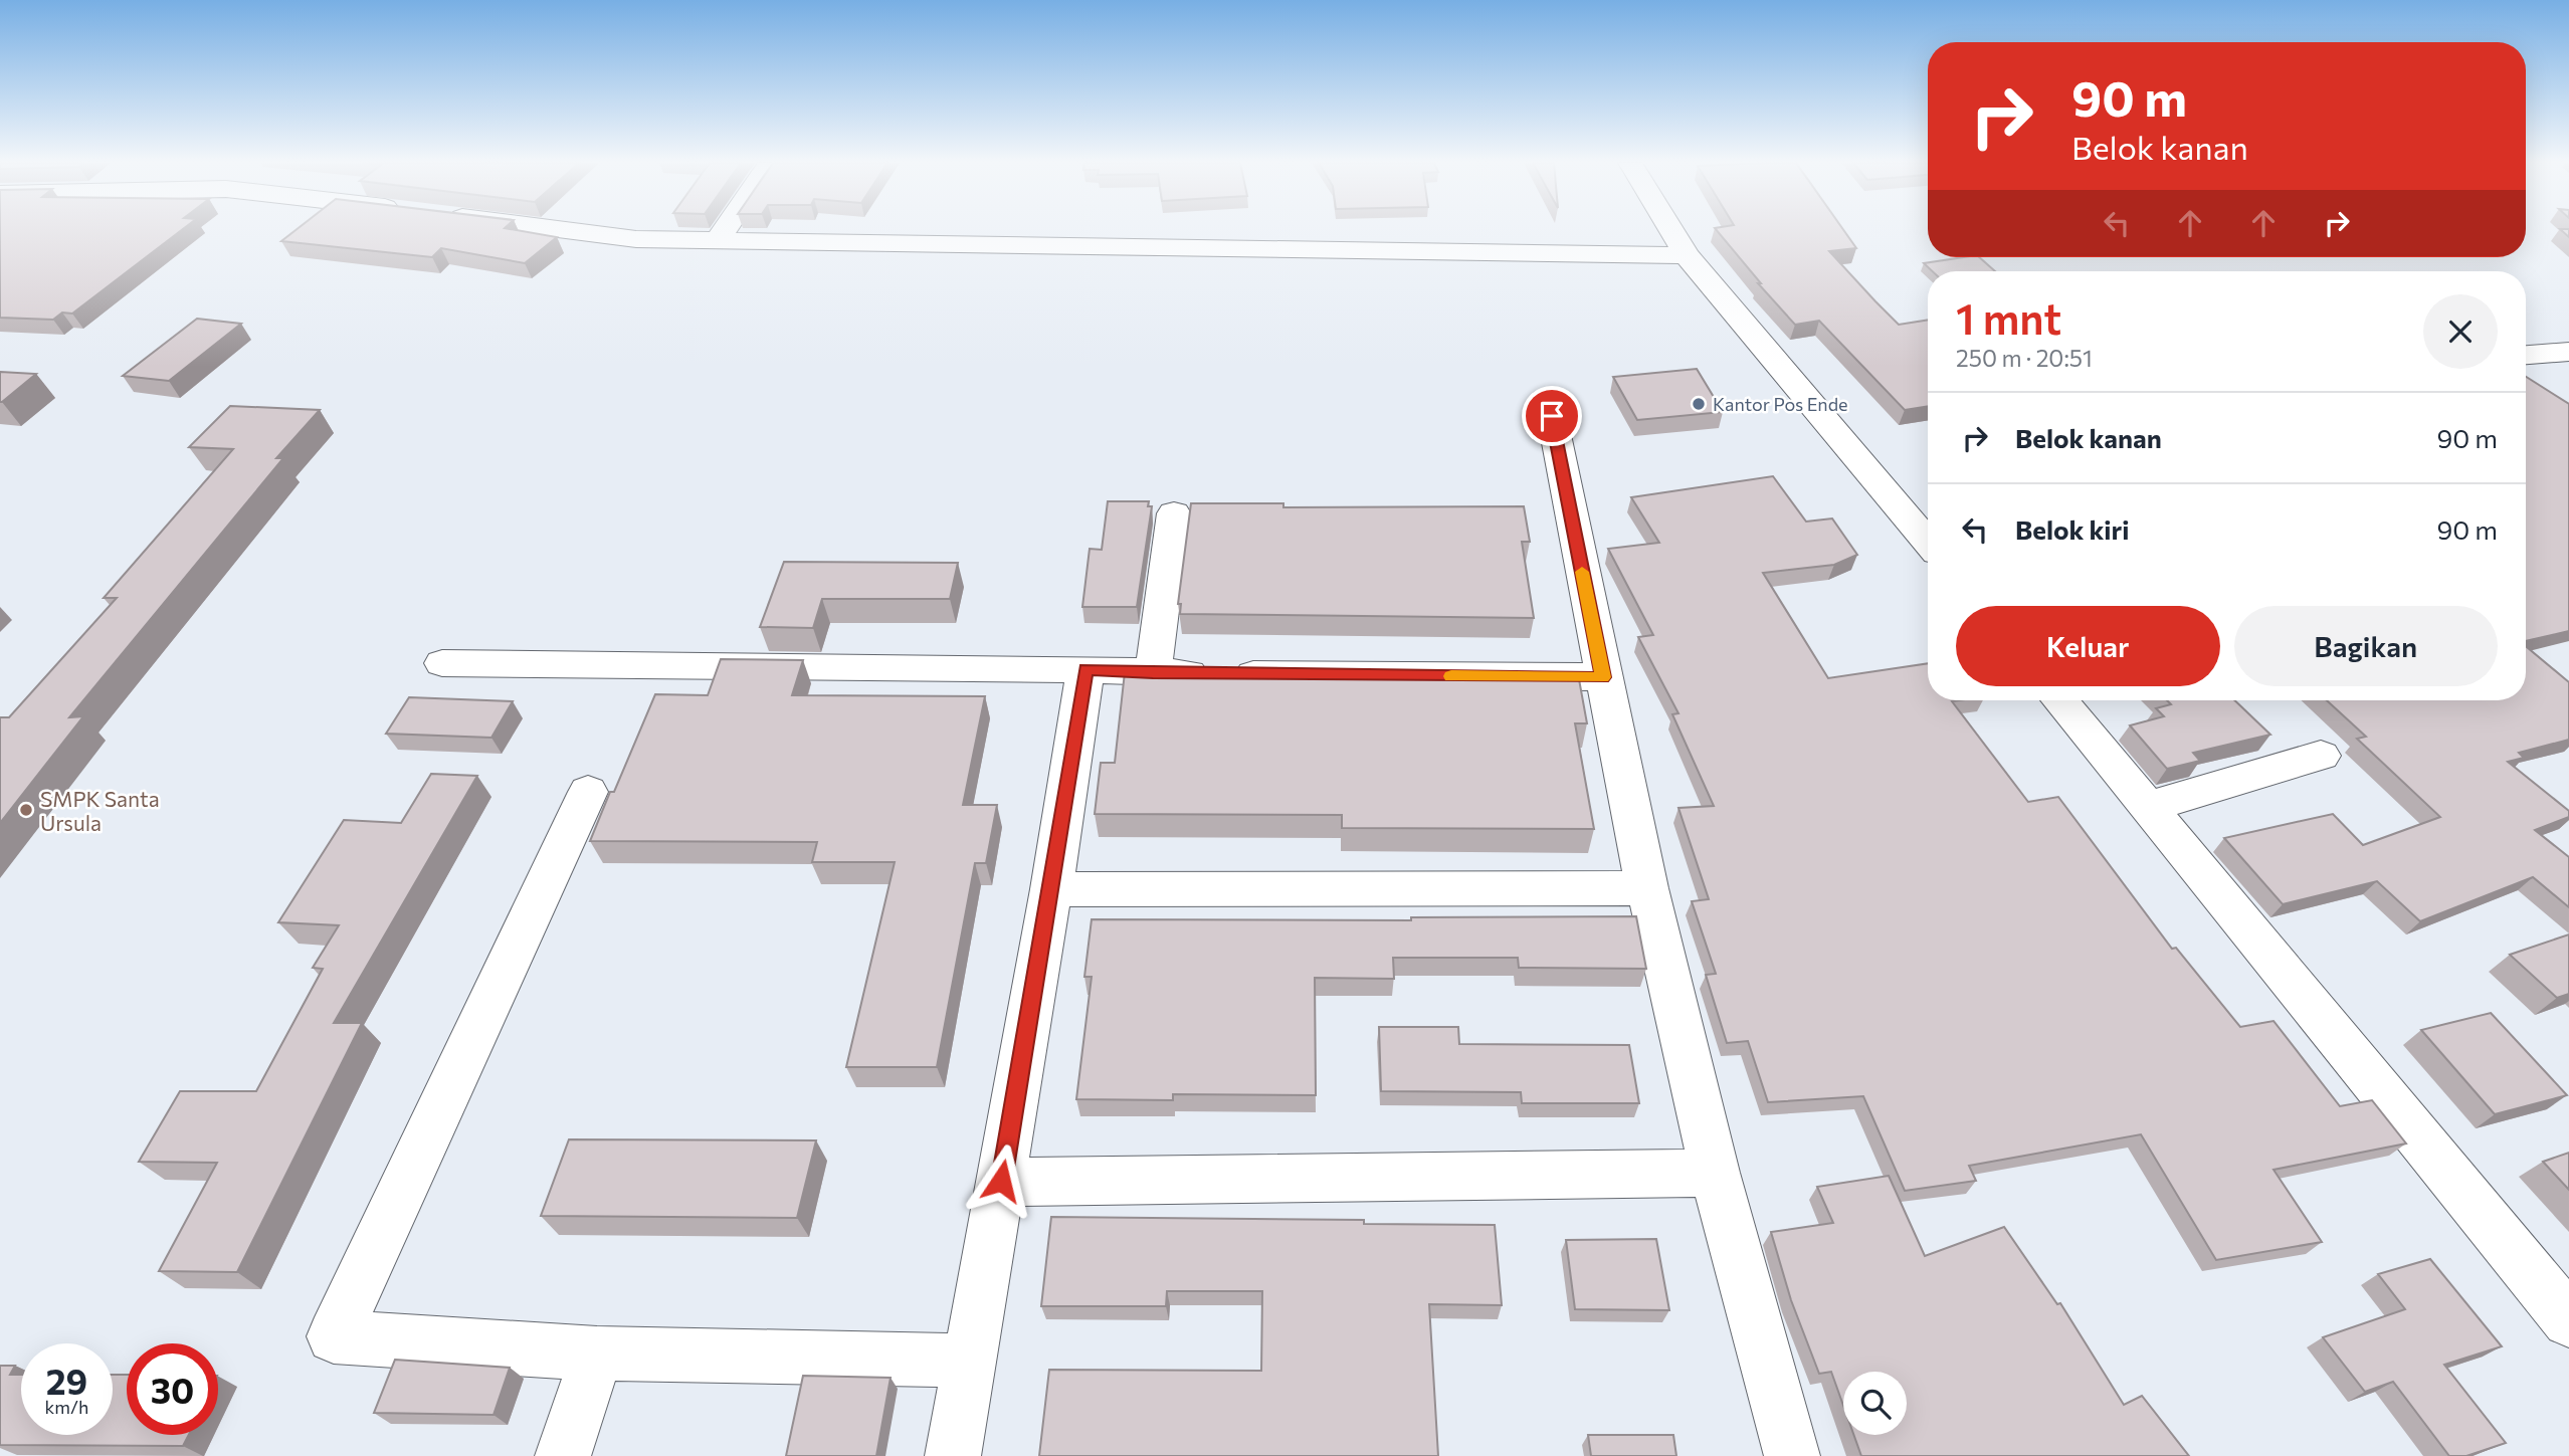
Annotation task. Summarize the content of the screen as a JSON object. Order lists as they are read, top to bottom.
{
  "places": ["Kantor Pos Ende", "SMPK Santa Ursula"],
  "page": {
    "turn": ["90 m", "Belok kanan"],
    "heading": ["1 mnt", "250 m · 20:51"],
    "list": [
      {
        "name": "Belok kanan",
        "value": "90 m"
      },
      {
        "name": "Belok kiri",
        "value": "90 m"
      }
    ],
    "buttons": ["Keluar", "Bagikan"],
    "speed": "29 km/h",
    "limit": "30"
  }
}
